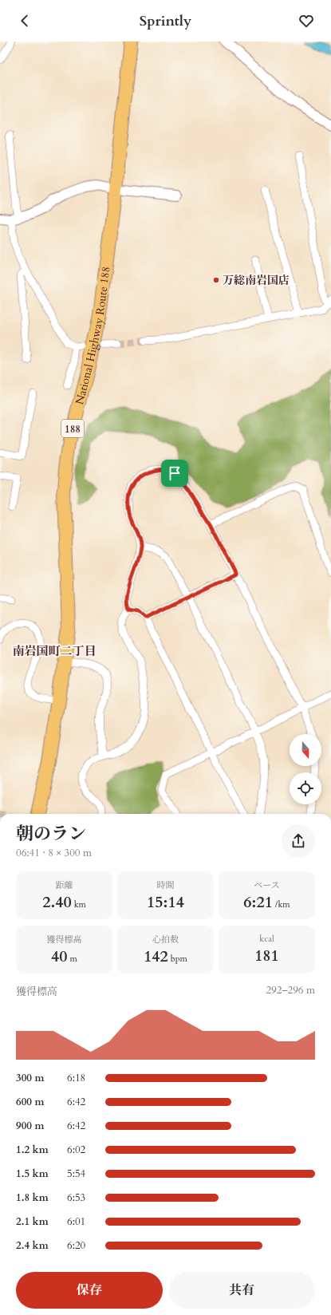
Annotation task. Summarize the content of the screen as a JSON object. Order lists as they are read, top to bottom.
{
  "streets": {
    "highway": ["National Highway Route 188", "188"]
  },
  "districts": ["南岩国町二丁目"],
  "places": ["万総南岩国店"],
  "north": "bottom",
  "page": {
    "header": "Sprintly",
    "heading": ["朝のラン", "06:41 · 8 × 300 m"],
    "stats": [
      ["距離", "2.40 km"],
      ["時間", "15:14"],
      ["ペース", "6:21 /km"],
      ["獲得標高", "40 m"],
      ["心拍数", "142 bpm"],
      ["kcal", "181"]
    ],
    "chart": ["獲得標高", "292–296 m"],
    "list": [
      {
        "name": "300 m",
        "note": "6:18"
      },
      {
        "name": "600 m",
        "note": "6:42"
      },
      {
        "name": "900 m",
        "note": "6:42"
      },
      {
        "name": "1.2 km",
        "note": "6:02"
      },
      {
        "name": "1.5 km",
        "note": "5:54"
      },
      {
        "name": "1.8 km",
        "note": "6:53"
      },
      {
        "name": "2.1 km",
        "note": "6:01"
      },
      {
        "name": "2.4 km",
        "note": "6:20"
      }
    ],
    "buttons": ["保存", "共有"]
  }
}
